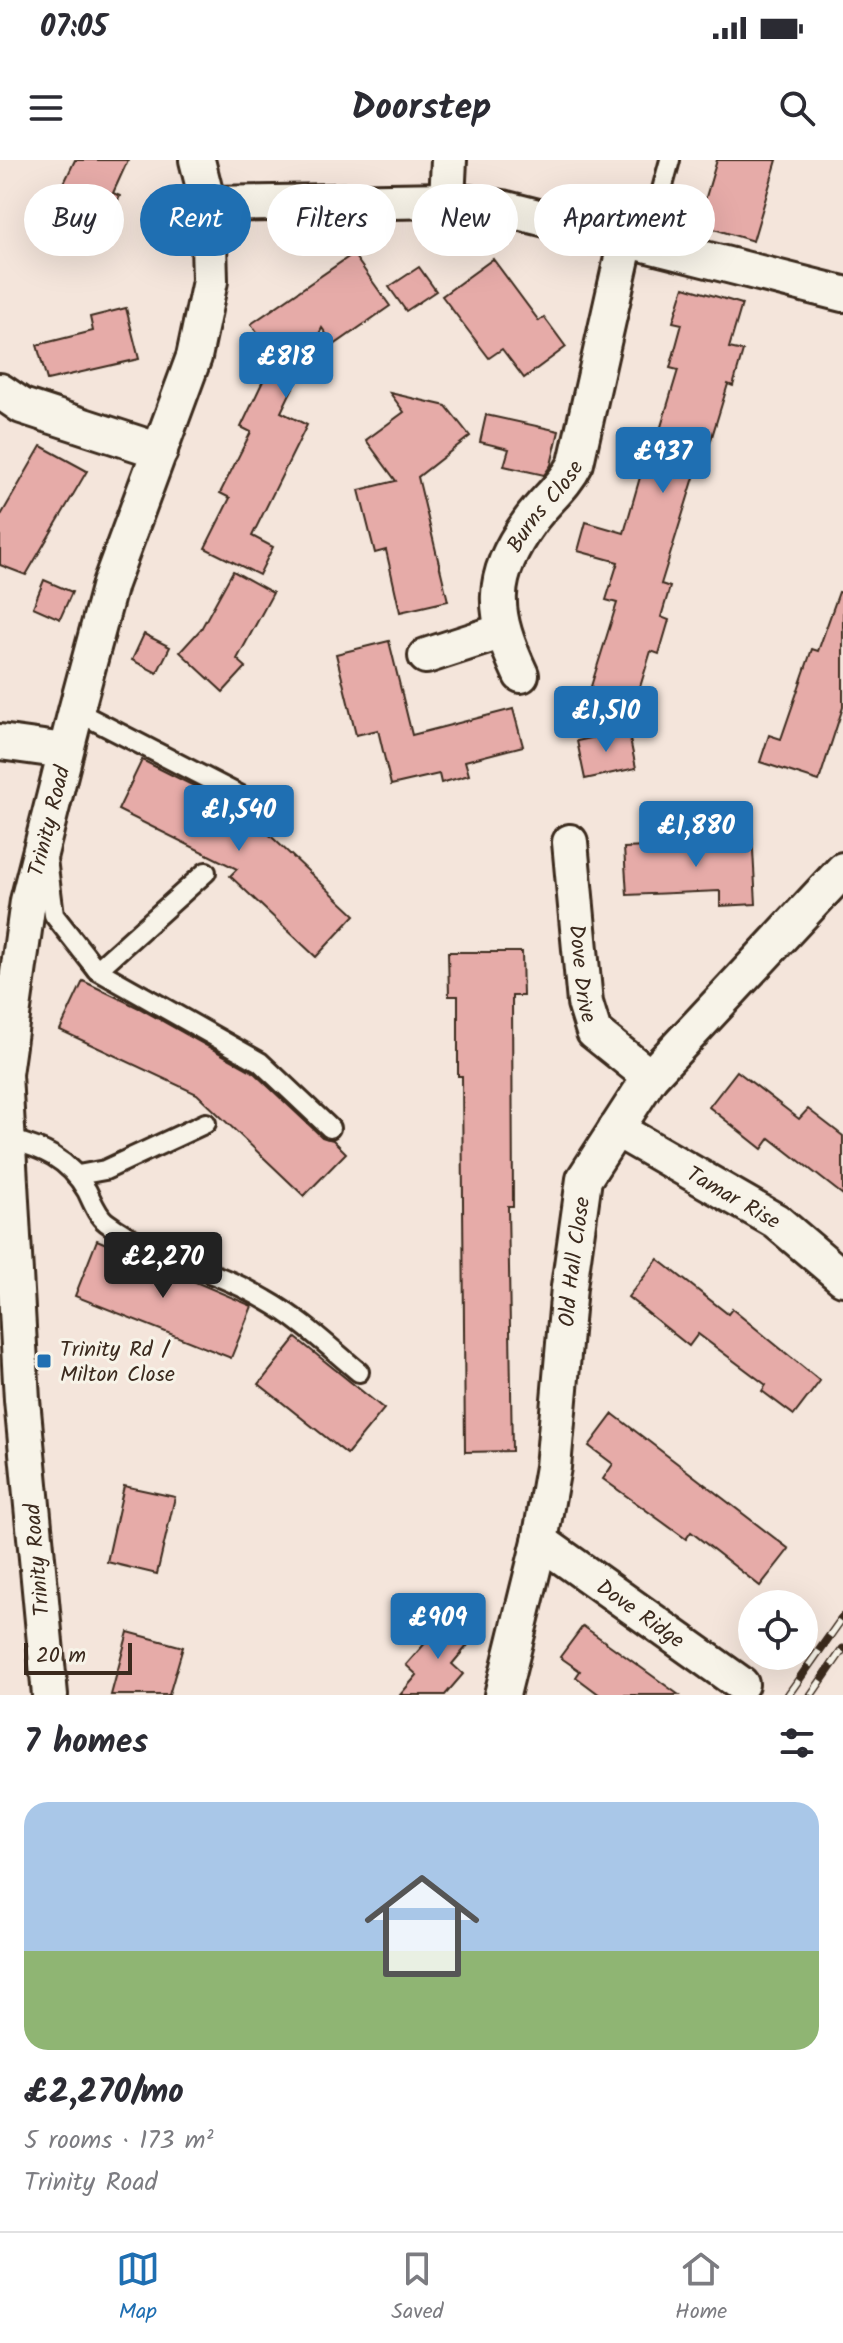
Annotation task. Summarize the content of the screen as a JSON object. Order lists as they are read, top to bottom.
{
  "streets": {
    "street": [
      "Burns Close",
      "Trinity Road",
      "Dove Drive",
      "Tamar Rise",
      "Old Hall Close",
      "Dove Ridge"
    ]
  },
  "crossings": [
    ["Dove Drive", "Old Hall Close"],
    ["Tamar Rise", "Old Hall Close"],
    ["Old Hall Close", "Dove Ridge"]
  ],
  "places": {
    "transit": ["Trinity Rd / Milton Close"]
  },
  "scale_bar": "20 m",
  "page": {
    "status": "07:05",
    "header": "Doorstep",
    "chip": [
      "Buy",
      "Rent",
      "Filters",
      "New",
      "Apartment"
    ],
    "price": [
      "£818",
      "£937",
      "£1,510",
      "£1,540",
      "£1,880",
      "£2,270",
      "£909"
    ],
    "scale": "20 m",
    "heading": "7 homes",
    "list": [
      {
        "name": "£2,270/mo",
        "note": "5 rooms · 173 m² · Trinity Road"
      }
    ],
    "tabs": ["Map", "Saved", "Home"]
  }
}
